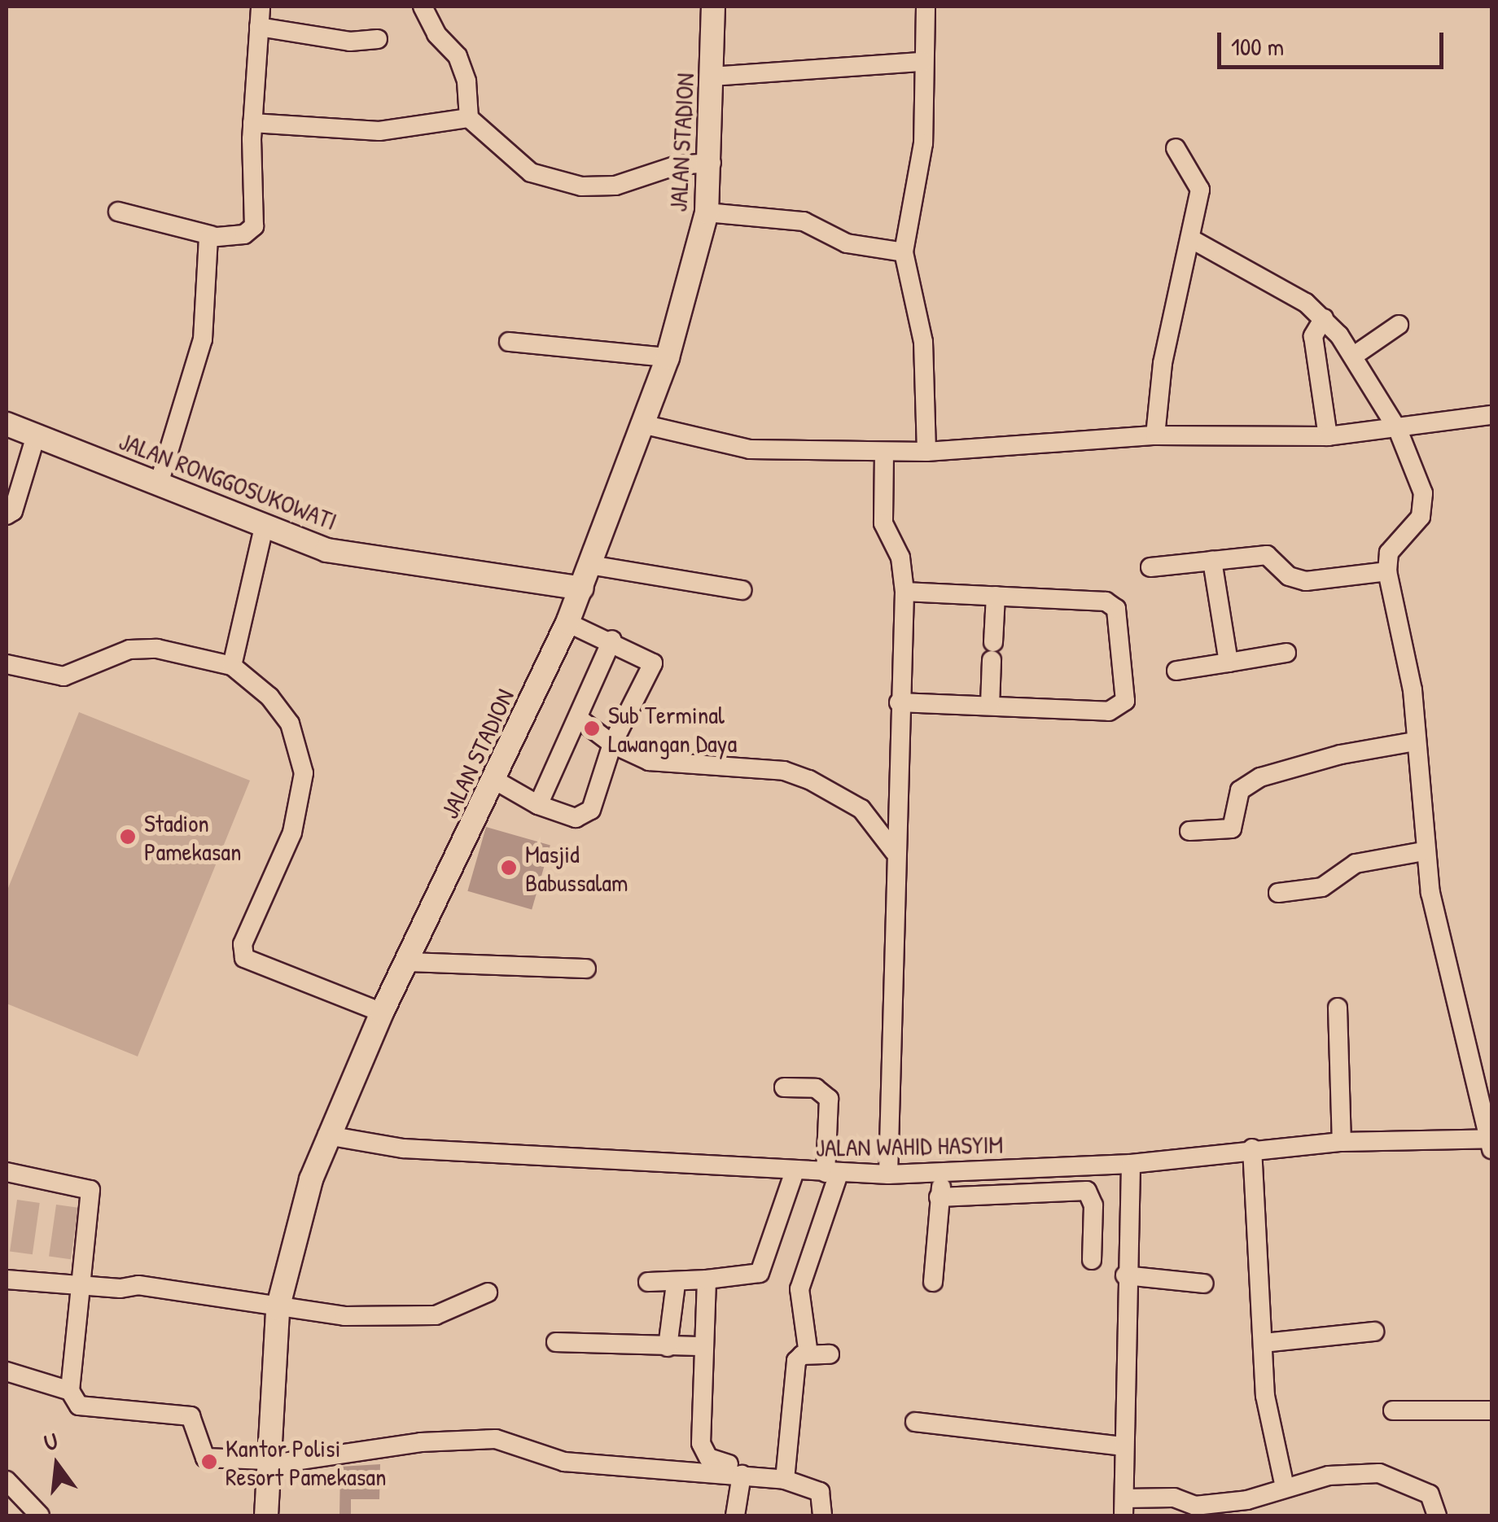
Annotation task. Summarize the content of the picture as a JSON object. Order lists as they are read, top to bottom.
{
  "streets": {
    "main road": ["JALAN STADION", "JALAN RONGGOSUKOWATI"],
    "street": ["JALAN WAHID HASYIM"]
  },
  "crossings": [
    ["JALAN STADION", "JALAN RONGGOSUKOWATI"],
    ["JALAN STADION", "JALAN WAHID HASYIM"]
  ],
  "places": [
    "Sub Terminal Lawangan Daya",
    "Stadion Pamekasan",
    "Masjid Babussalam",
    "Kantor Polisi Resort Pamekasan"
  ],
  "scale_bar": "100 m",
  "north": "top"
}
